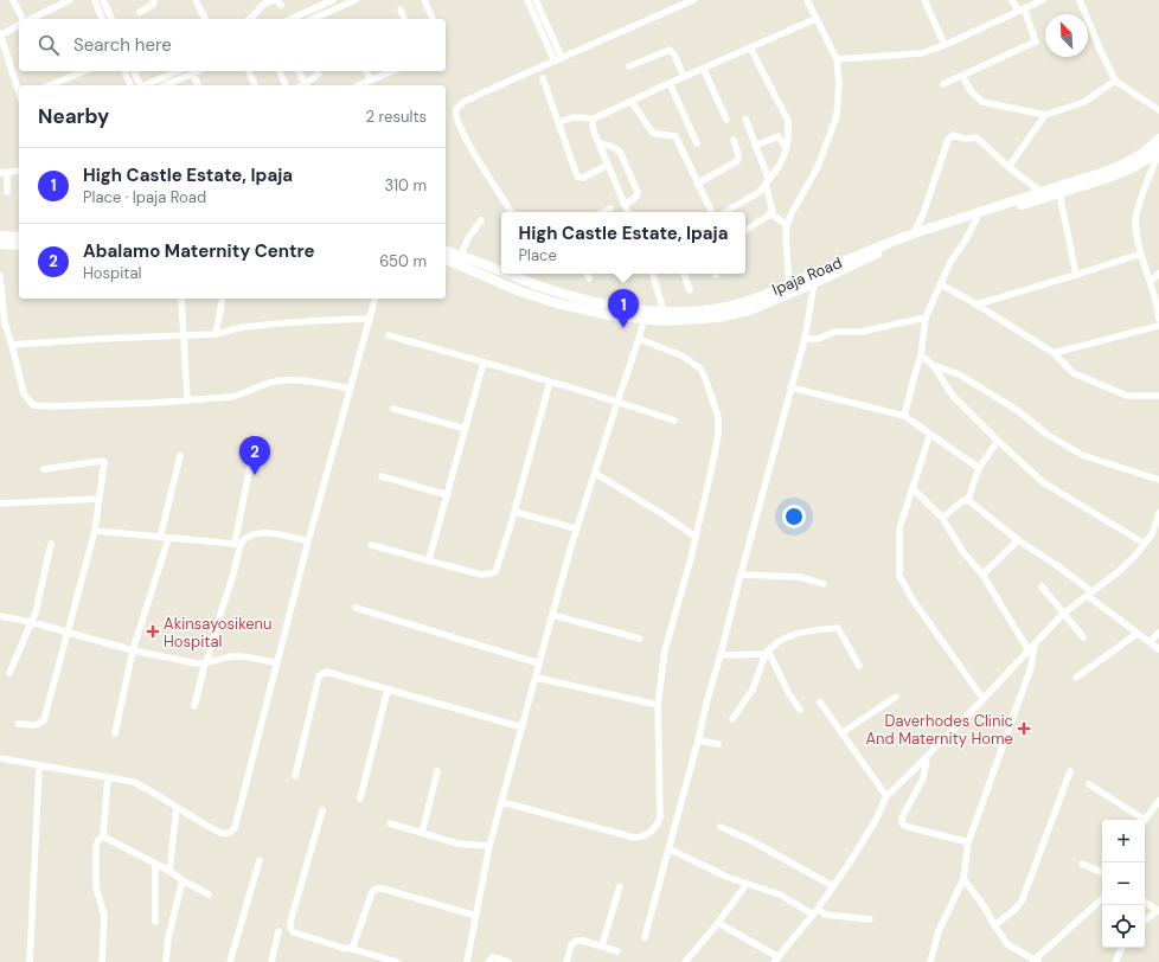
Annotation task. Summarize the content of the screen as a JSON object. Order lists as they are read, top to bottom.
{
  "streets": {
    "main road": ["Ipaja Road"]
  },
  "places": {
    "health": ["Akinsayosikenu Hospital", "Daverhodes Clinic And Maternity Home"]
  },
  "north": "top left",
  "page": {
    "search": "Search here",
    "heading": ["Nearby", "2 results"],
    "list": [
      {
        "mark": "1",
        "name": "High Castle Estate, Ipaja",
        "note": "Place · Ipaja Road",
        "value": "310 m"
      },
      {
        "mark": "2",
        "name": "Abalamo Maternity Centre",
        "note": "Hospital",
        "value": "650 m"
      }
    ],
    "popup": ["High Castle Estate, Ipaja", "Place"],
    "pins": ["1", "2"],
    "map_buttons": ["+", "−"]
  }
}
